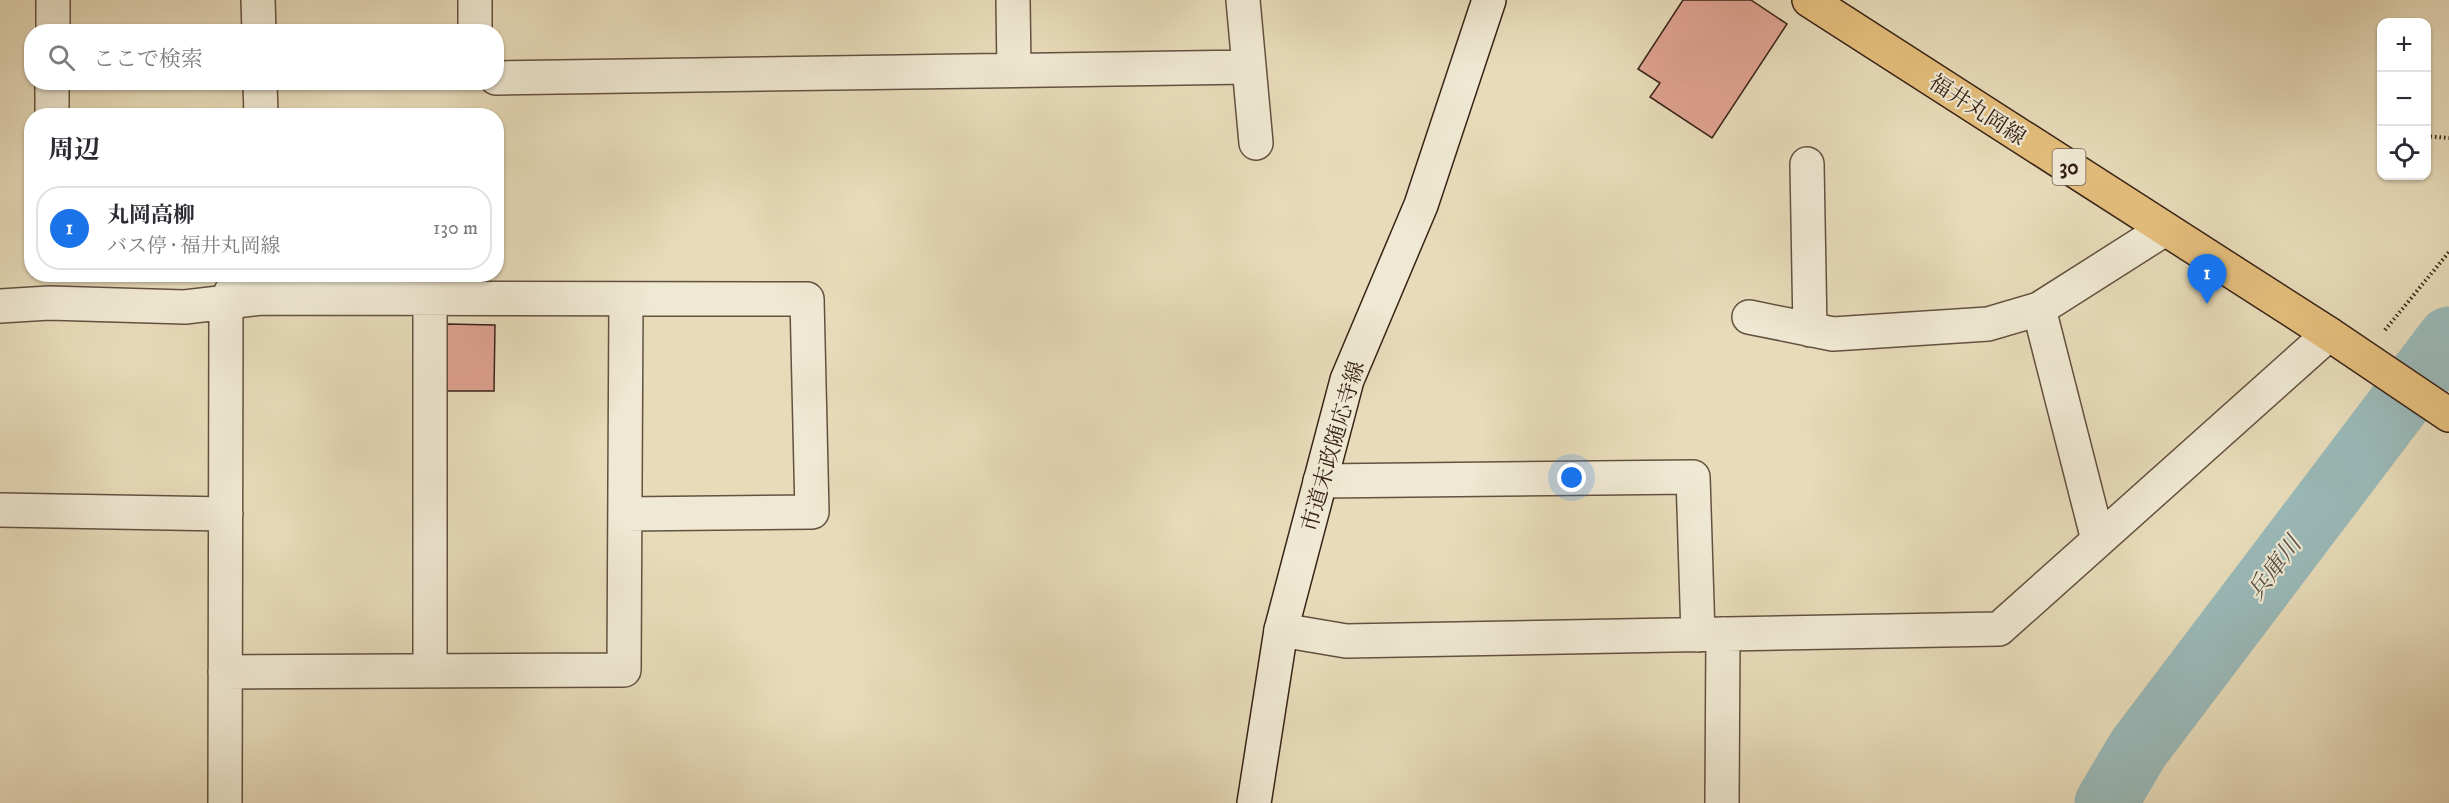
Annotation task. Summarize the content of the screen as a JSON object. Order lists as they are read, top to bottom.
{
  "streets": {
    "main road": ["福井丸岡線", "30"],
    "street": ["市道末政随応寺線"]
  },
  "water": ["兵庫川"],
  "page": {
    "map_buttons": ["+", "−"],
    "search": "ここで検索",
    "heading": "周辺",
    "list": [
      {
        "mark": "1",
        "name": "丸岡高柳",
        "note": "バス停 · 福井丸岡線",
        "value": "130 m"
      }
    ],
    "pins": "1"
  }
}
